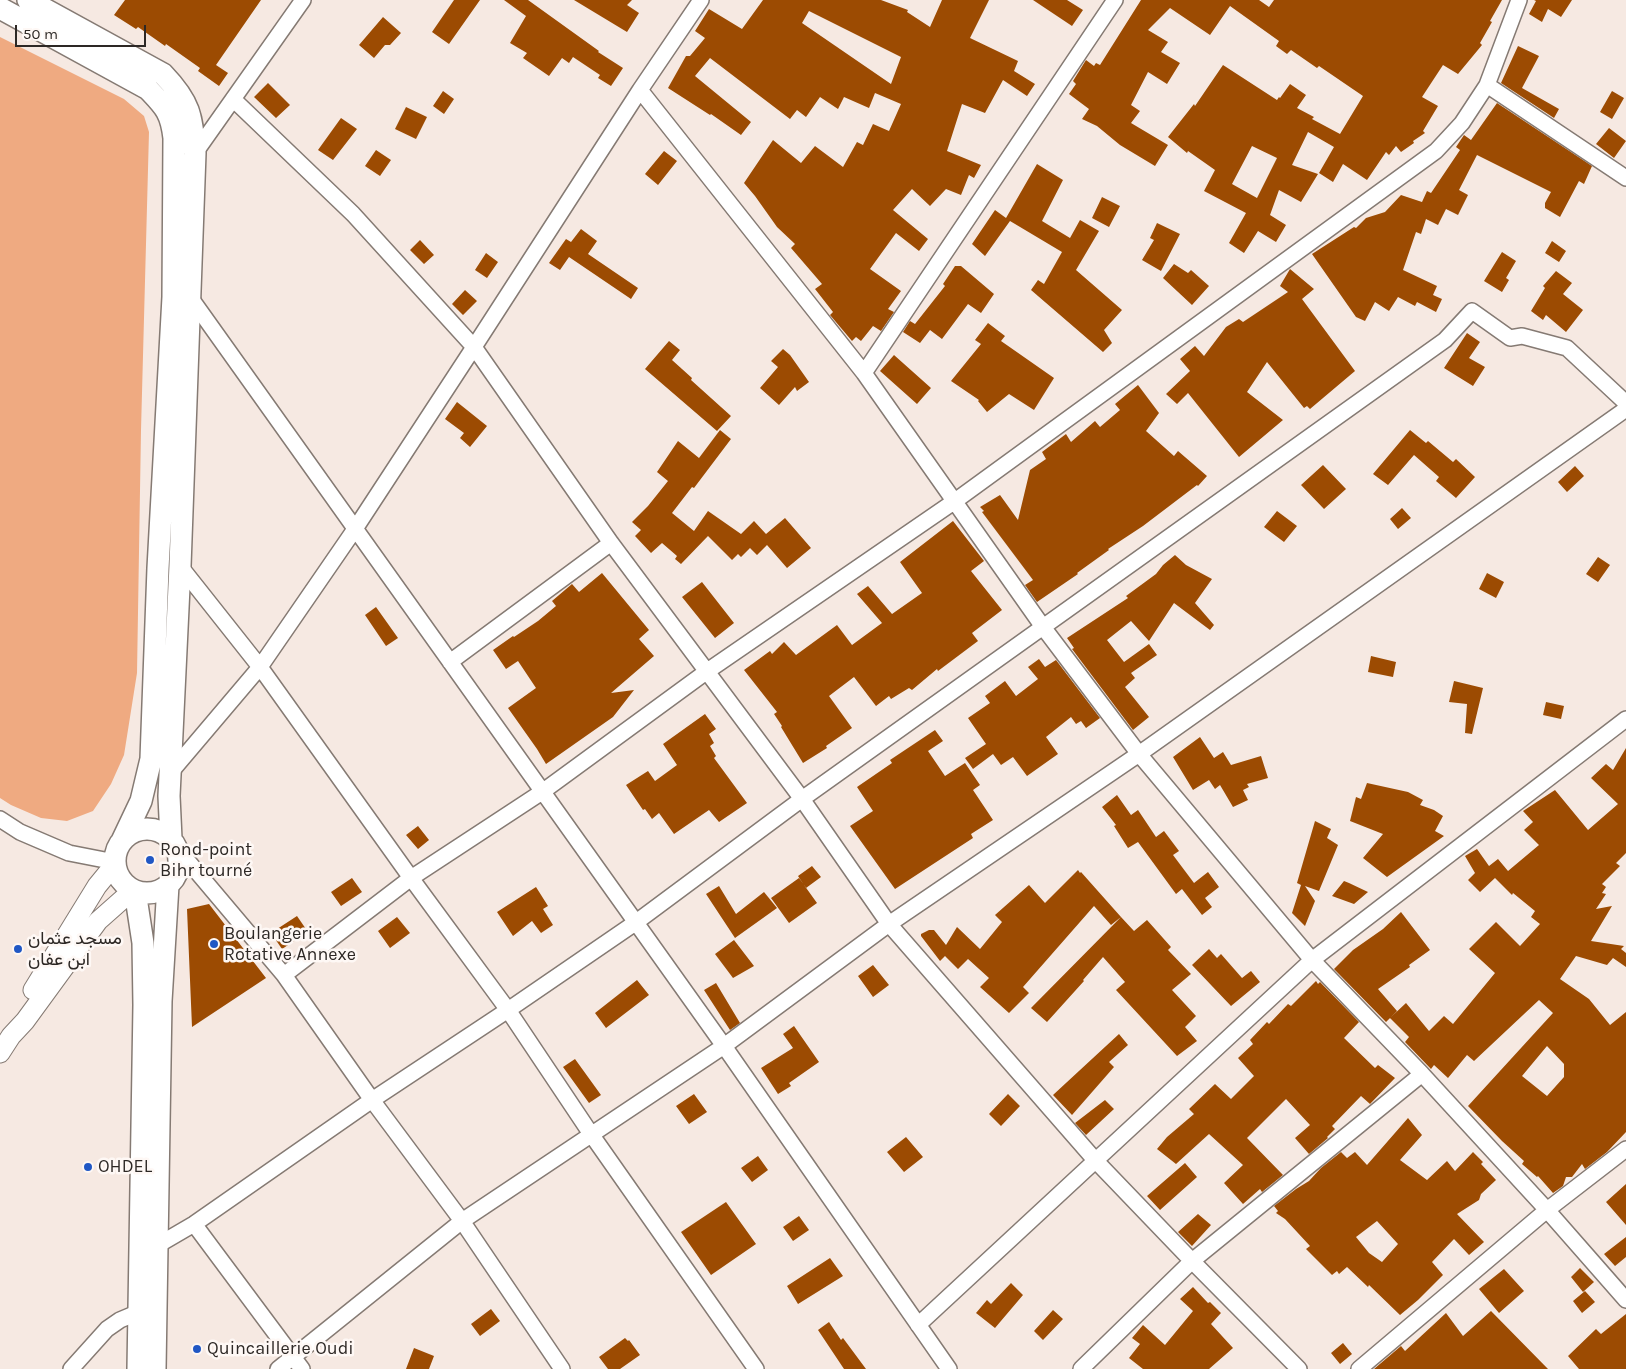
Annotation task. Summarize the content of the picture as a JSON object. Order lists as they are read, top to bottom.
{
  "places": [
    "Rond-point Bihr tourné",
    "Boulangerie Rotative Annexe",
    "مسجد عثمان ابن عفان",
    "OHDEL",
    "Quincaillerie Oudi"
  ],
  "scale_bar": "50 m"
}
